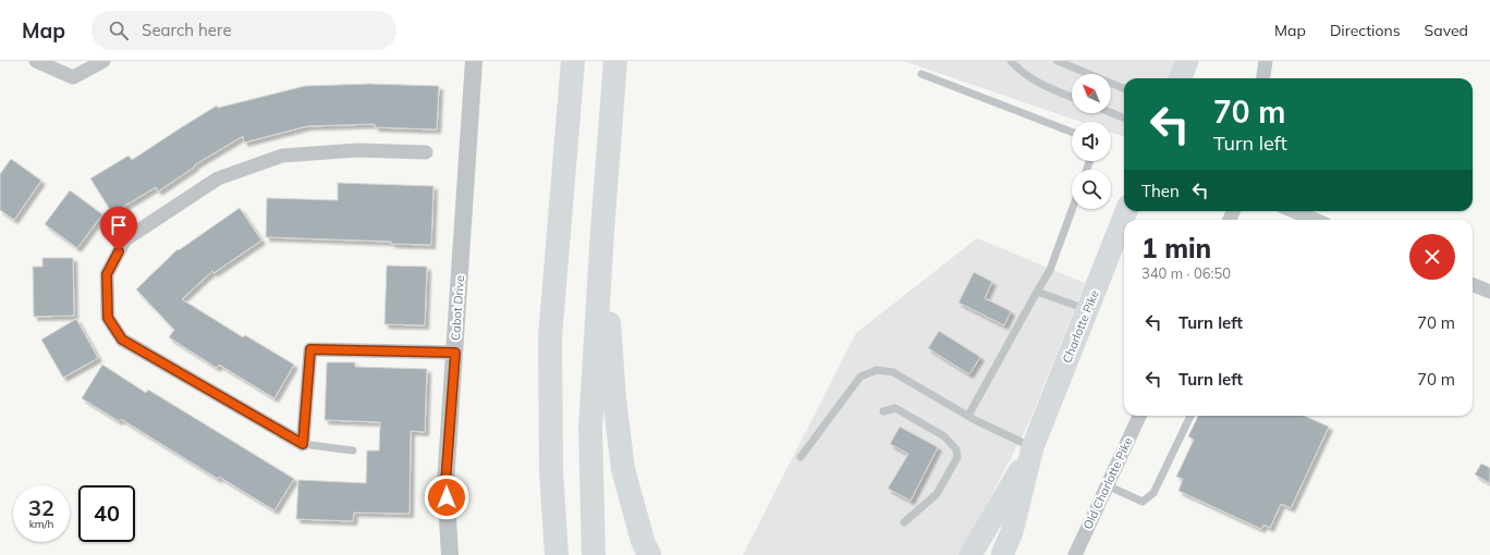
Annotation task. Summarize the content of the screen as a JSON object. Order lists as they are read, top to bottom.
{
  "streets": {
    "main road": ["Charlotte Pike"],
    "street": ["Cabot Drive", "Old Charlotte Pike"]
  },
  "north": "top left",
  "page": {
    "header": "Map",
    "search": "Search here",
    "nav": ["Map", "Directions", "Saved"],
    "turn": ["70 m", "Turn left"],
    "then": "Then",
    "heading": ["1 min", "340 m · 06:50"],
    "list": [
      {
        "name": "Turn left",
        "value": "70 m"
      },
      {
        "name": "Turn left",
        "value": "70 m"
      }
    ],
    "speed": "32 km/h",
    "limit": "40"
  }
}
